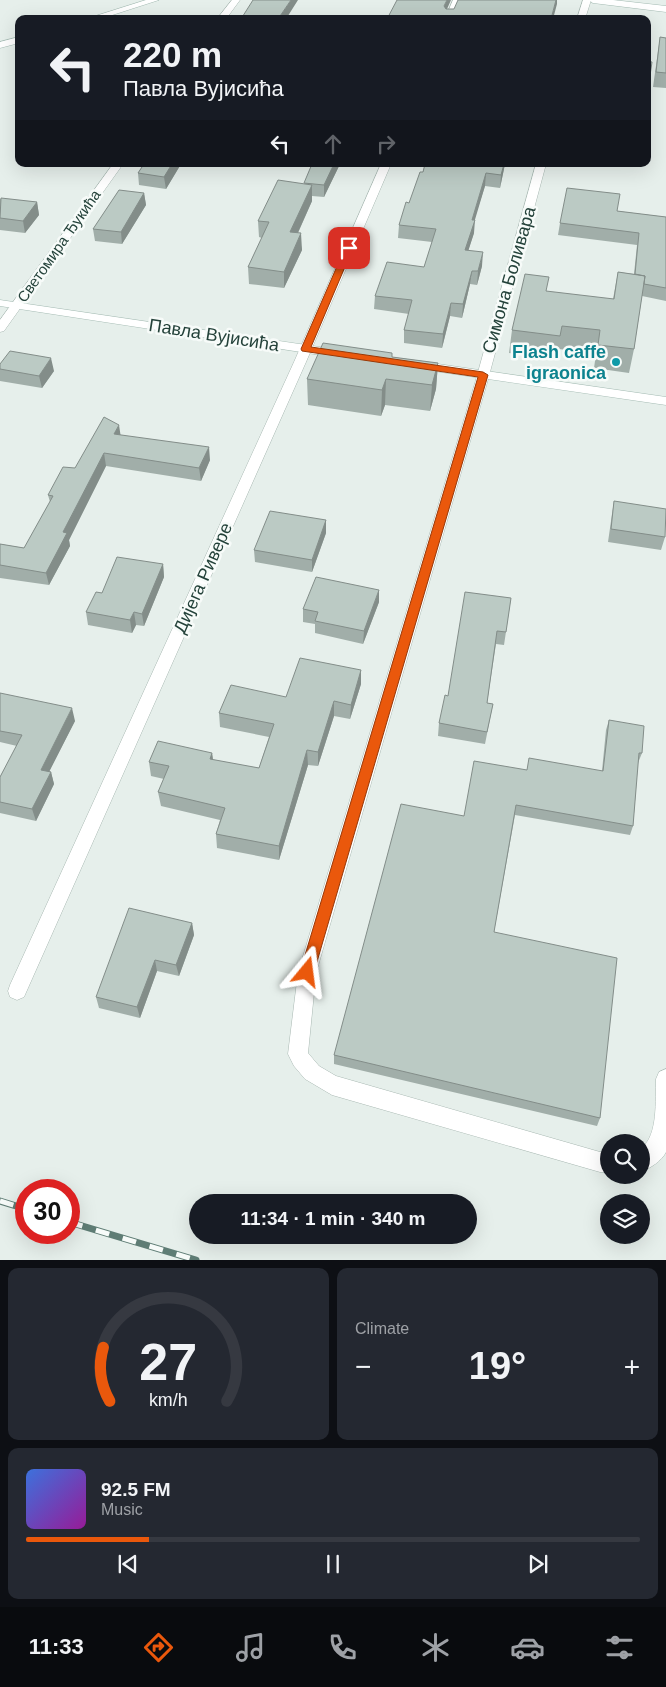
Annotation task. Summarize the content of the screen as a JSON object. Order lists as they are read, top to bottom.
{
  "streets": {
    "street": [
      "Светомира Ђукића",
      "Симона Боливара",
      "Павла Вујисића",
      "Дијега Ривере"
    ]
  },
  "crossings": [
    ["Светомира Ђукића", "Павла Вујисића"],
    ["Павла Вујисића", "Дијега Ривере"]
  ],
  "places": ["Flash caffe igraonica"],
  "page": {
    "turn": ["220 m", "Павла Вујисића"],
    "limit": "30",
    "trip": "11:34 · 1 min · 340 m",
    "tile": "Climate",
    "heat": ["−", "19°", "+"],
    "song": ["92.5 FM", "Music"],
    "tabs": "11:33",
    "gauge": ["27", "km/h"]
  }
}
